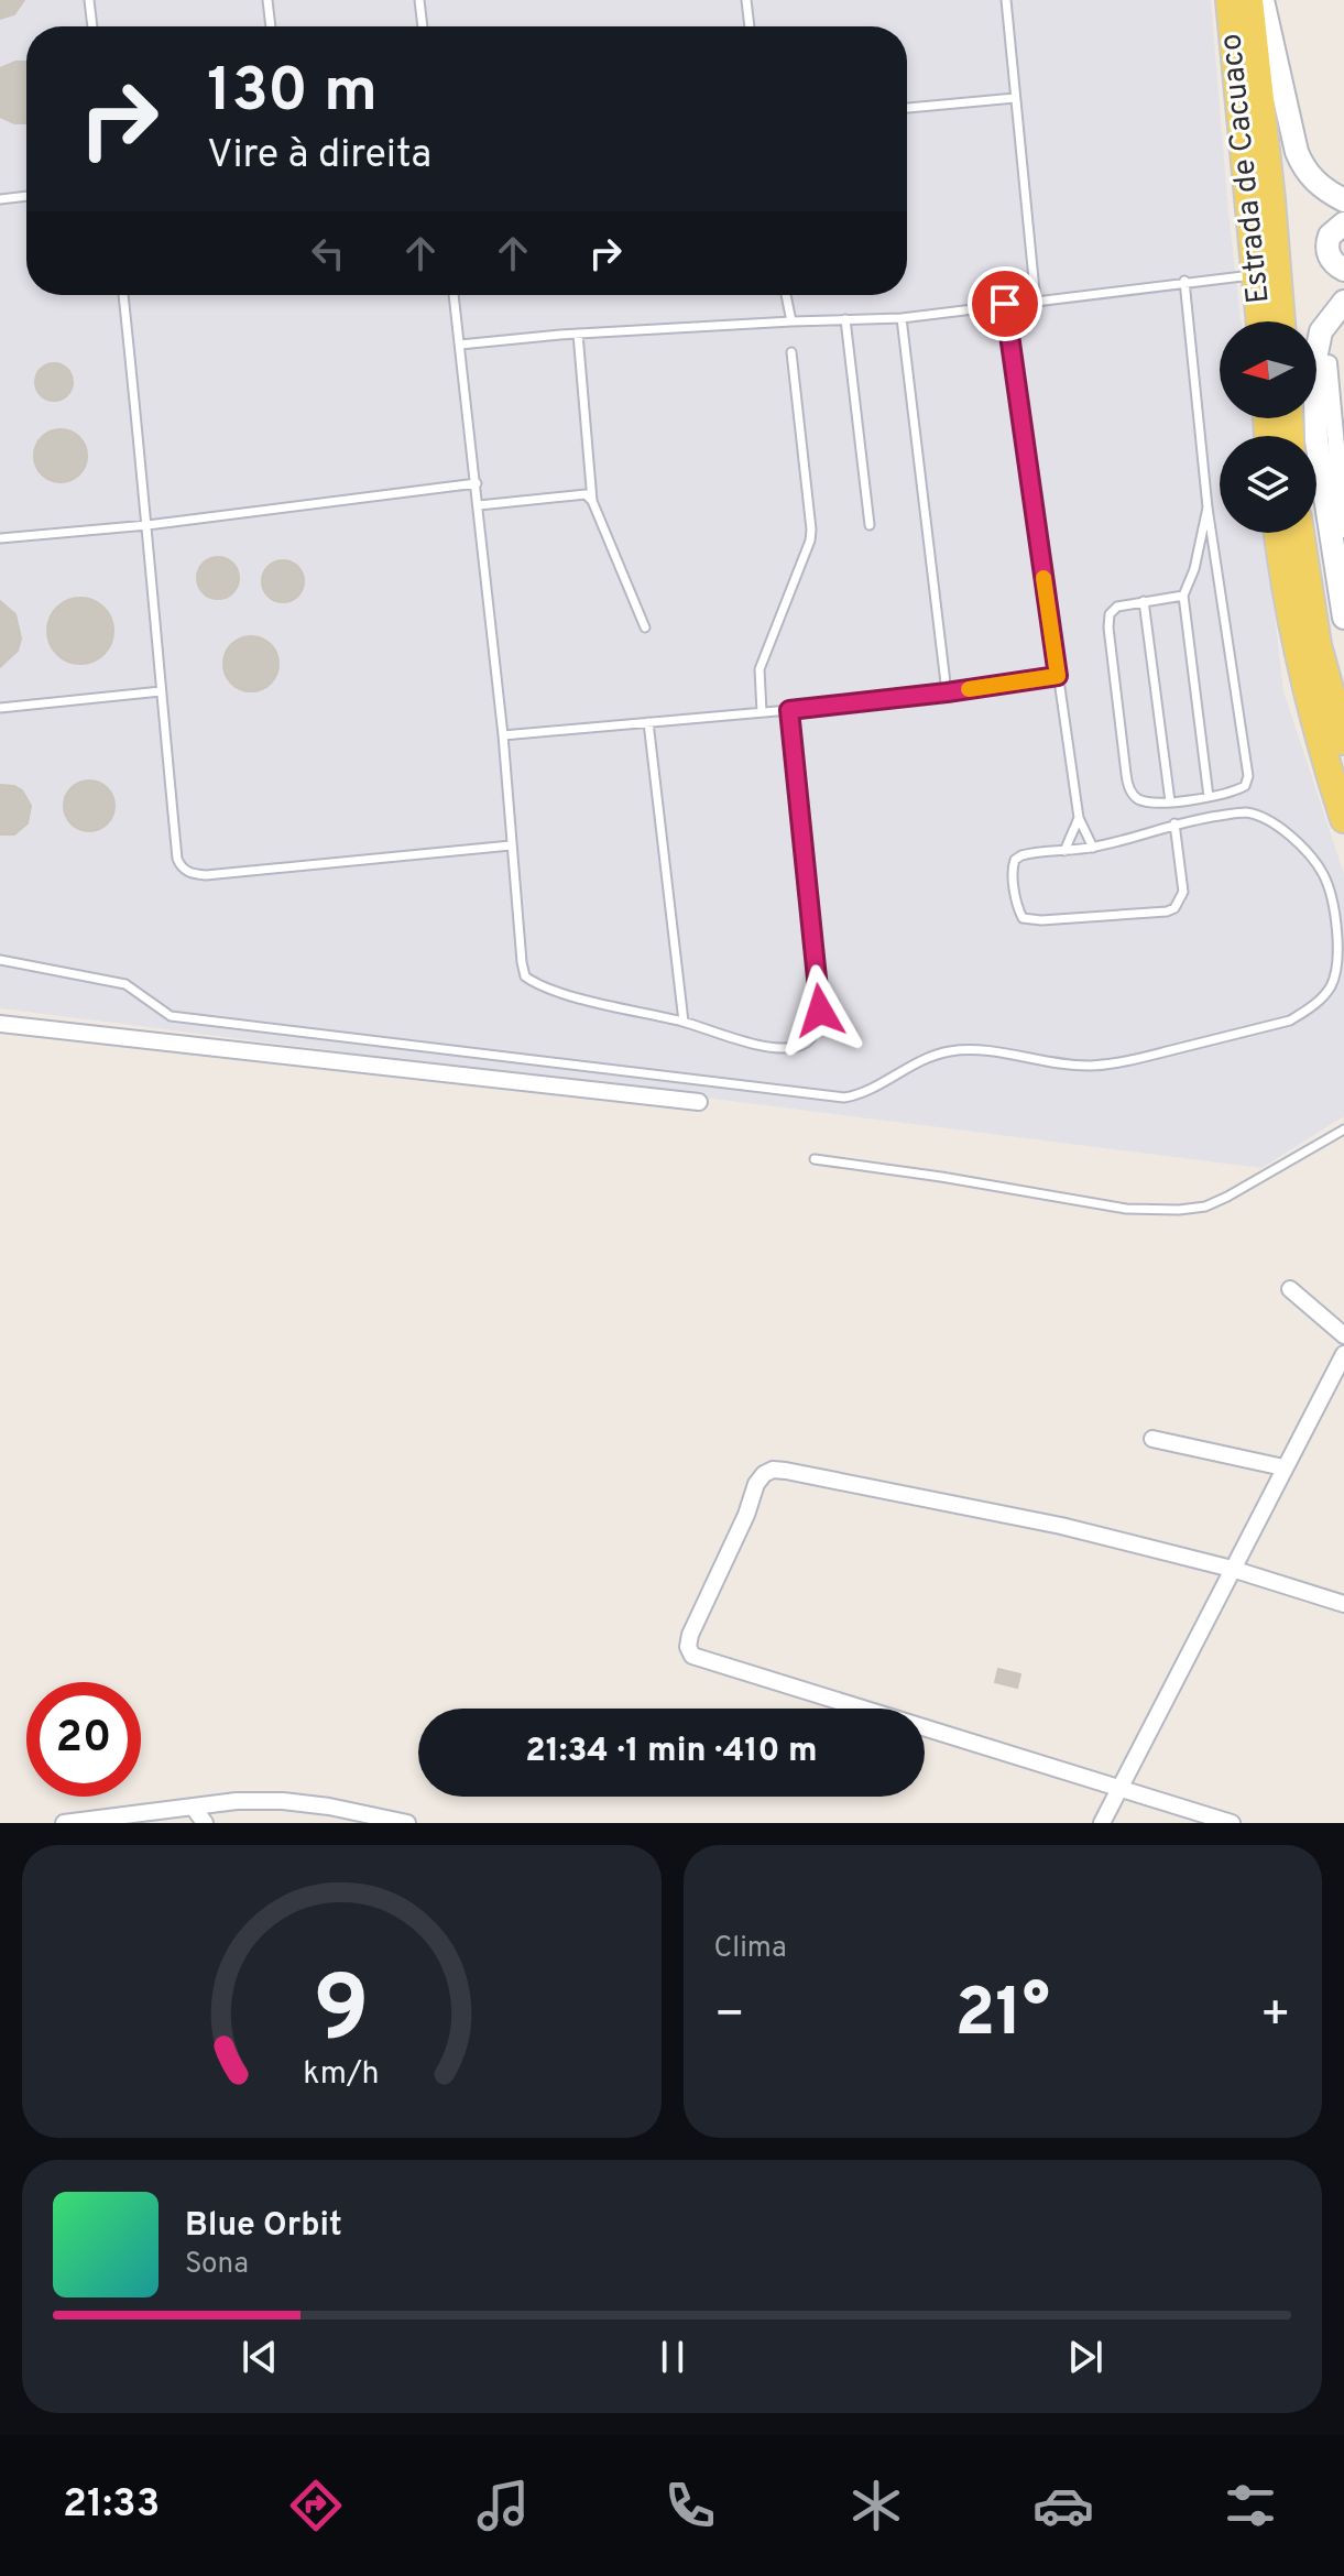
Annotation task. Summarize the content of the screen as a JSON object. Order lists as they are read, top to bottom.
{
  "streets": {
    "main road": ["Estrada de Cacuaco"]
  },
  "north": "left",
  "page": {
    "turn": ["130 m", "Vire à direita"],
    "limit": "20",
    "trip": "21:34 · 1 min · 410 m",
    "tile": "Clima",
    "heat": ["−", "21°", "+"],
    "song": ["Blue Orbit", "Sona"],
    "tabs": "21:33",
    "gauge": ["9", "km/h"]
  }
}
